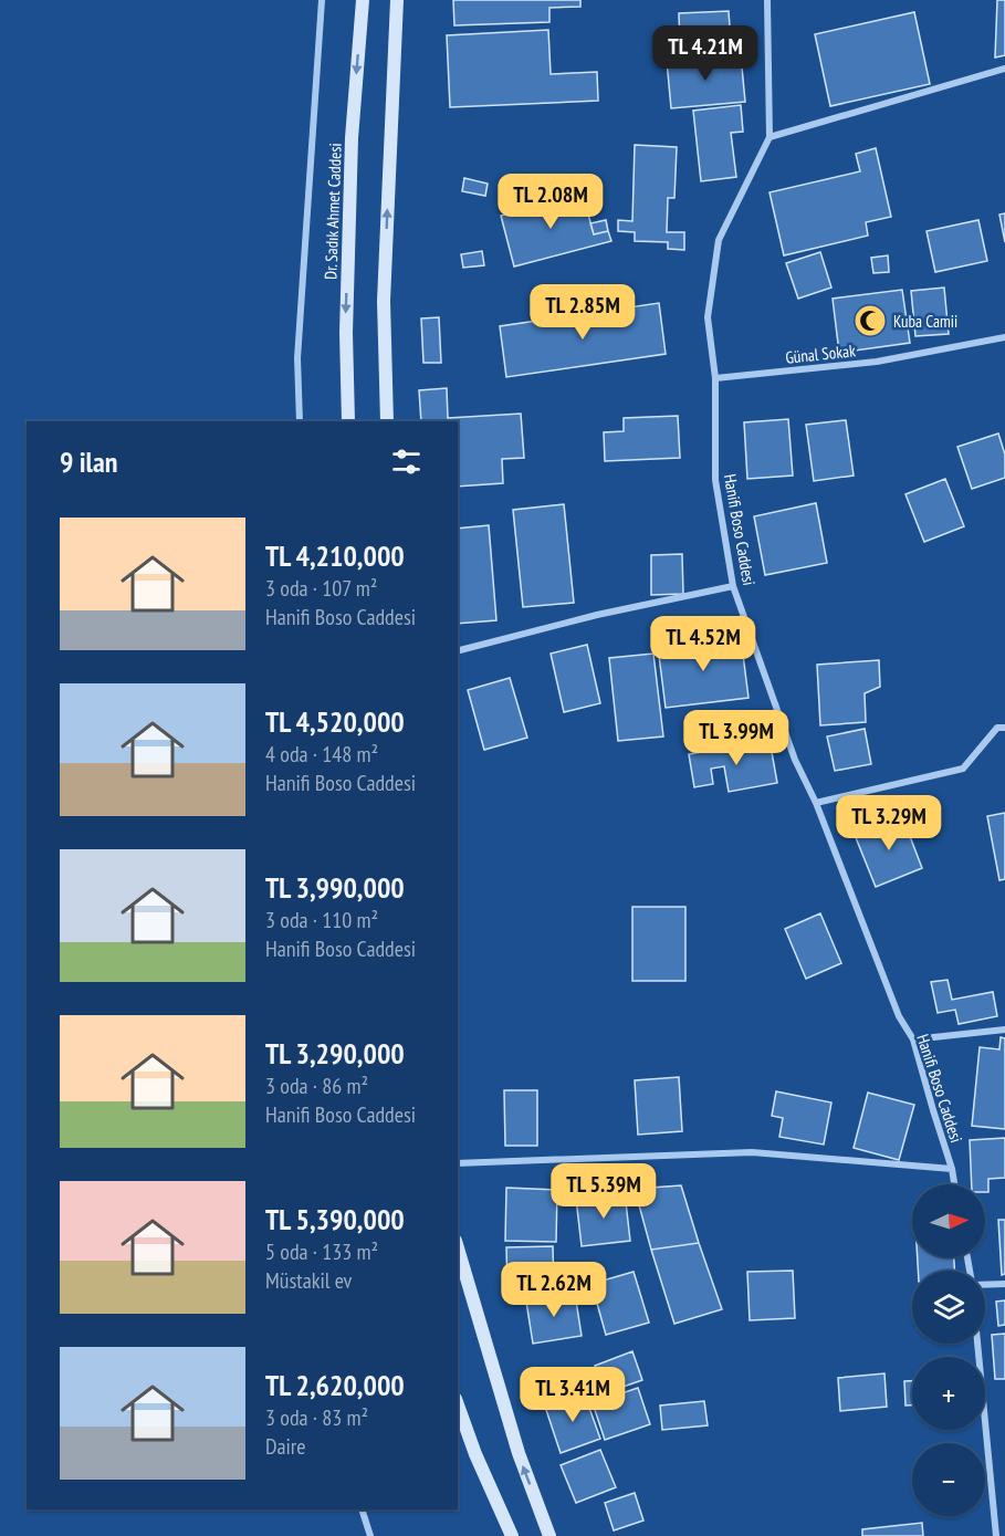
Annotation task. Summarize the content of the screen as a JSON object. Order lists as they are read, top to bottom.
{
  "streets": {
    "street": ["Dr. Sadık Ahmet Caddesi", "Günal Sokak", "Hanifi Boso Caddesi"]
  },
  "crossings": [
    ["Günal Sokak", "Hanifi Boso Caddesi"]
  ],
  "places": {
    "mosque": ["Kuba Camii"]
  },
  "north": "right",
  "page": {
    "price": [
      "TL 4.21M",
      "TL 2.08M",
      "TL 2.85M",
      "TL 4.52M",
      "TL 3.99M",
      "TL 3.29M",
      "TL 5.39M",
      "TL 2.62M",
      "TL 3.41M"
    ],
    "heading": "9 ilan",
    "list": [
      {
        "name": "TL 4,210,000",
        "note": "3 oda · 107 m² · Hanifi Boso Caddesi"
      },
      {
        "name": "TL 4,520,000",
        "note": "4 oda · 148 m² · Hanifi Boso Caddesi"
      },
      {
        "name": "TL 3,990,000",
        "note": "3 oda · 110 m² · Hanifi Boso Caddesi"
      },
      {
        "name": "TL 3,290,000",
        "note": "3 oda · 86 m² · Hanifi Boso Caddesi"
      },
      {
        "name": "TL 5,390,000",
        "note": "5 oda · 133 m² · Müstakil ev"
      },
      {
        "name": "TL 2,620,000",
        "note": "3 oda · 83 m² · Daire"
      }
    ],
    "map_buttons": ["+", "−"]
  }
}
